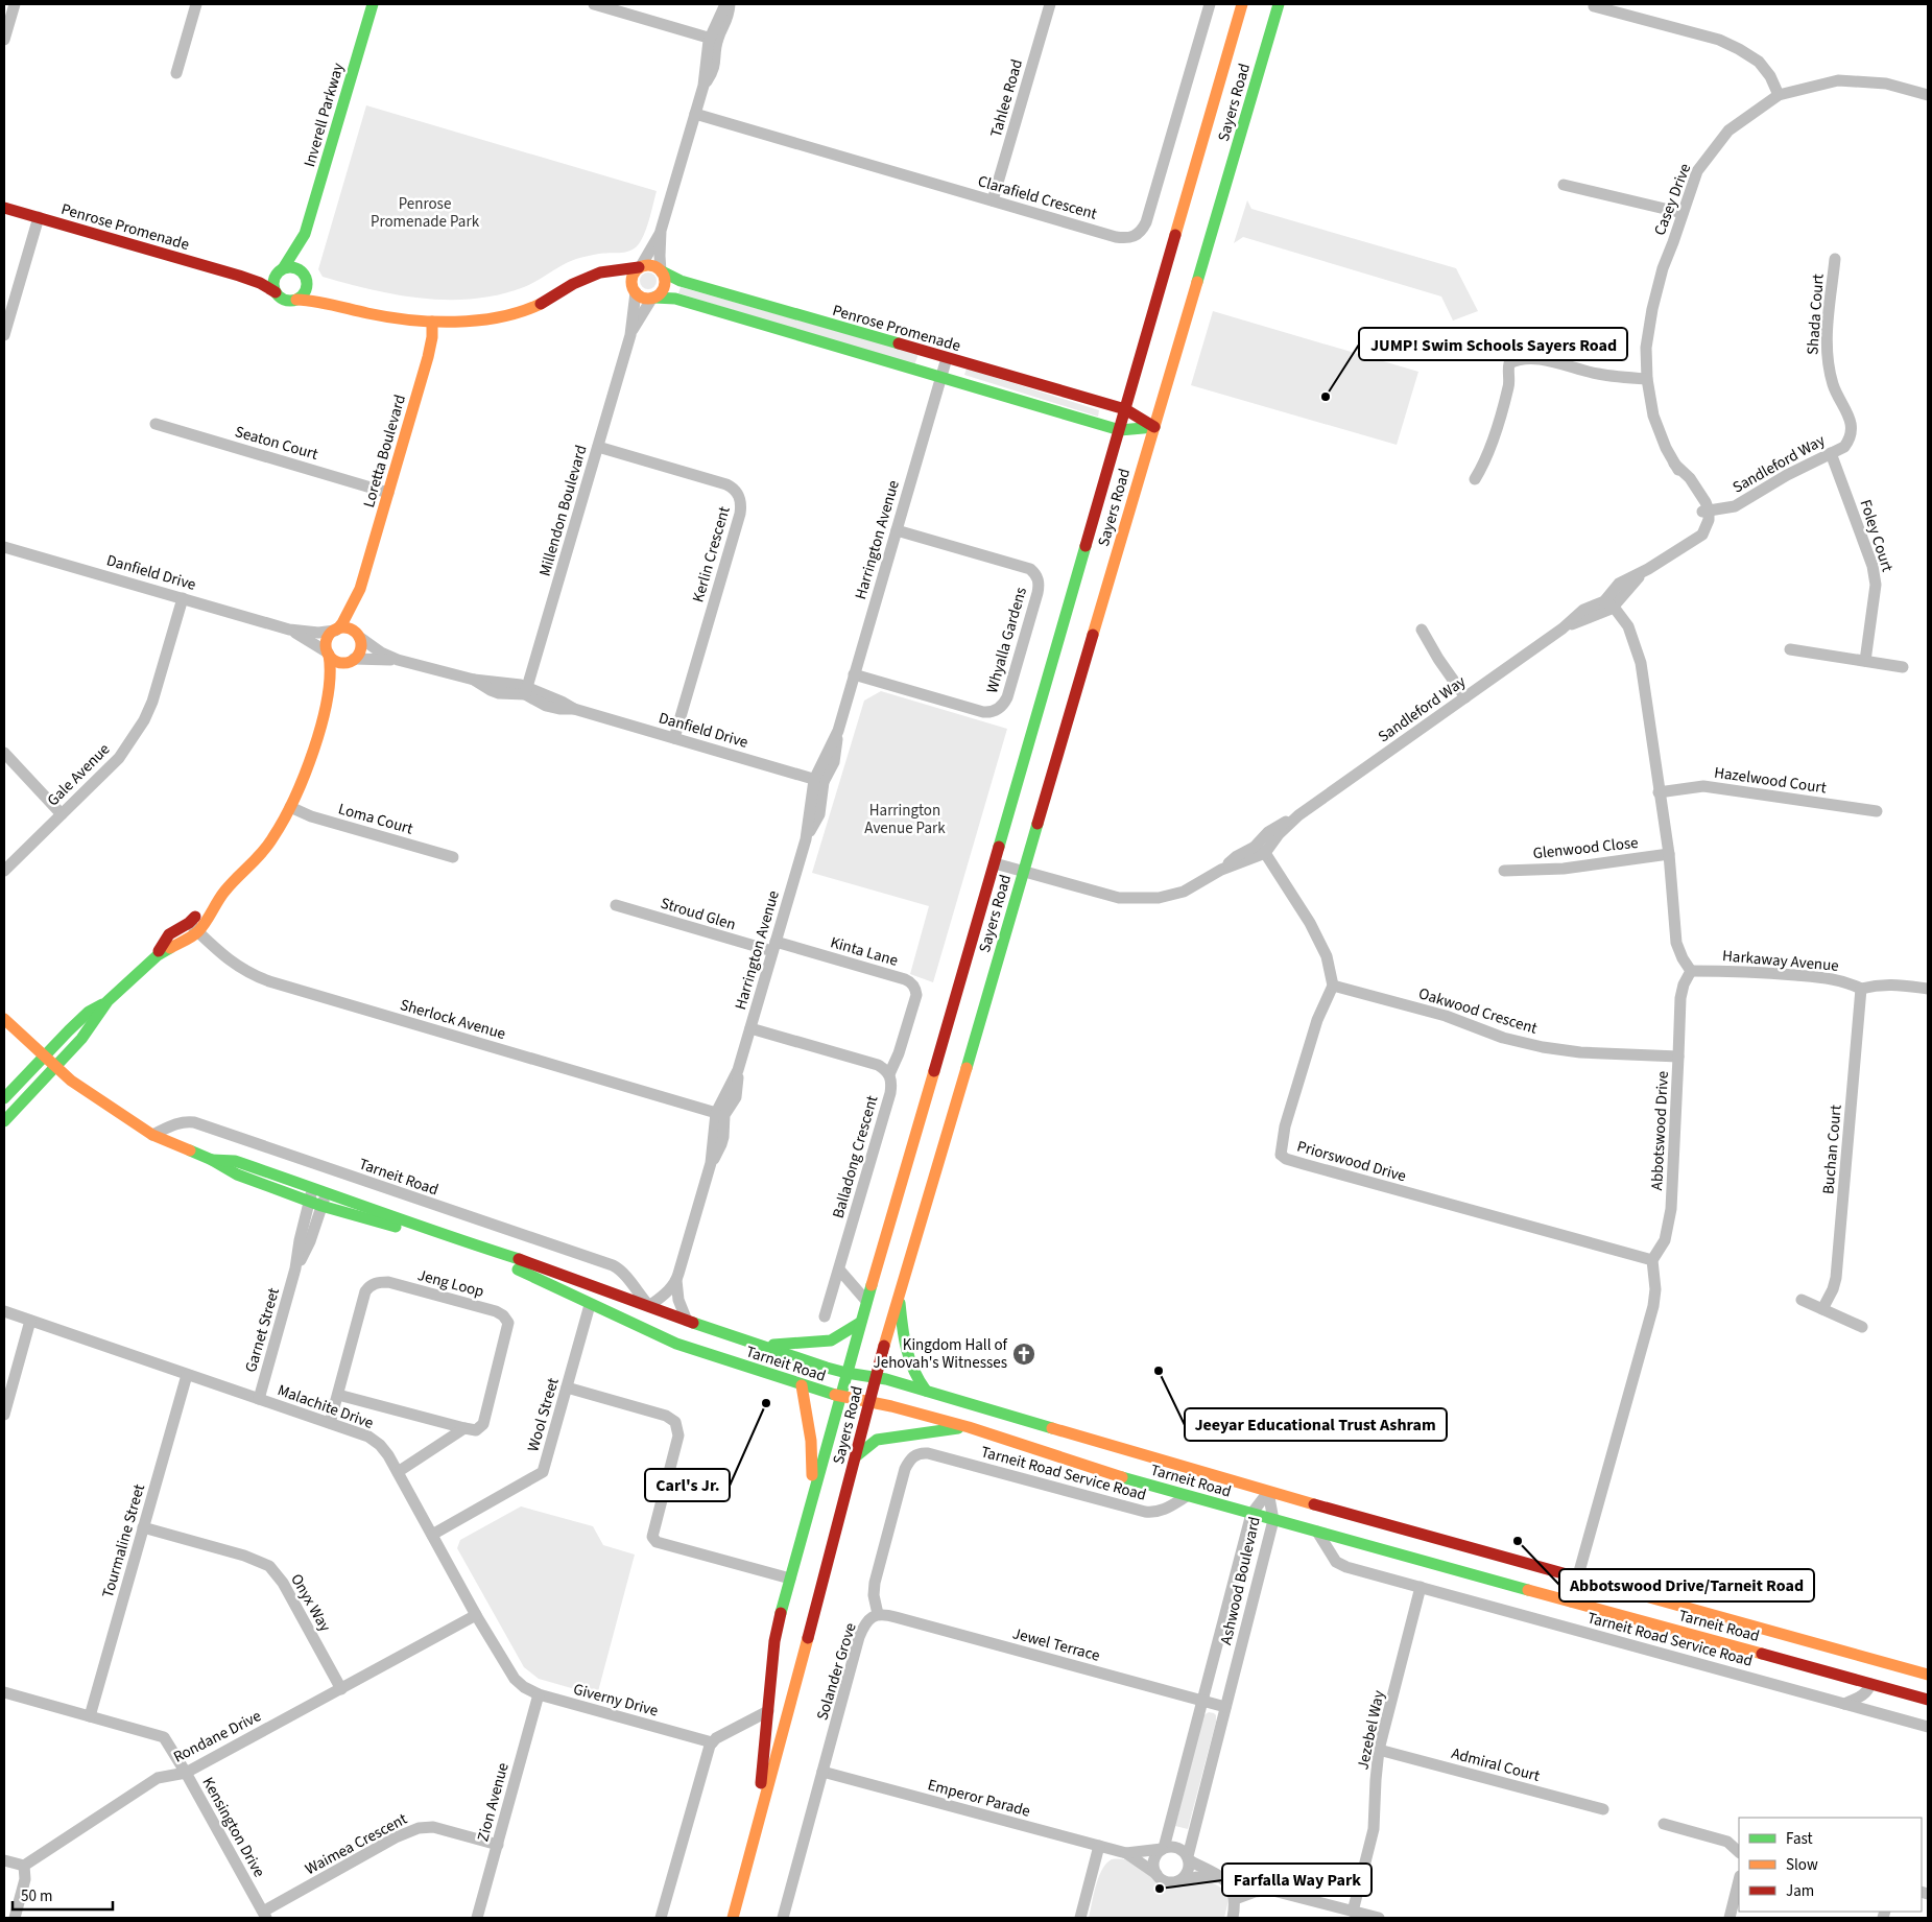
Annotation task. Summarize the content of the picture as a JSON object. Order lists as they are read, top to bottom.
{
  "streets": {
    "main road": [
      "Sayers Road",
      "Inverell Parkway",
      "Penrose Promenade",
      "Loretta Boulevard",
      "Tarneit Road"
    ],
    "street": [
      "Tahlee Road",
      "Clarafield Crescent",
      "Casey Drive",
      "Shada Court",
      "Seaton Court",
      "Sandleford Way",
      "Millendon Boulevard",
      "Foley Court",
      "Harrington Avenue",
      "Kerlin Crescent",
      "Danfield Drive",
      "Whyalla Gardens",
      "Gale Avenue",
      "Hazelwood Court",
      "Loma Court",
      "Glenwood Close",
      "Stroud Glen",
      "Kinta Lane",
      "Harkaway Avenue",
      "Oakwood Crescent",
      "Sherlock Avenue",
      "Abbotswood Drive",
      "Buchan Court",
      "Balladong Crescent",
      "Priorswood Drive",
      "Jeng Loop",
      "Garnet Street",
      "Malachite Drive",
      "Wool Street",
      "Tarneit Road Service Road",
      "Tourmaline Street",
      "Ashwood Boulevard",
      "Onyx Way",
      "Jewel Terrace",
      "Solander Grove",
      "Giverny Drive",
      "Jezebel Way",
      "Rondane Drive",
      "Admiral Court",
      "Emperor Parade",
      "Zion Avenue",
      "Kensington Drive",
      "Waimea Crescent"
    ]
  },
  "crossings": [
    ["Tahlee Road", "Clarafield Crescent"],
    ["Sayers Road", "Penrose Promenade"],
    ["Sayers Road", "Sandleford Way"],
    ["Sayers Road", "Tarneit Road"],
    ["Inverell Parkway", "Penrose Promenade"],
    ["Casey Drive", "Sandleford Way"],
    ["Penrose Promenade", "Millendon Boulevard"],
    ["Penrose Promenade", "Harrington Avenue"],
    ["Shada Court", "Sandleford Way"],
    ["Seaton Court", "Loretta Boulevard"],
    ["Loretta Boulevard", "Danfield Drive"],
    ["Sandleford Way", "Foley Court"],
    ["Millendon Boulevard", "Kerlin Crescent"],
    ["Millendon Boulevard", "Danfield Drive"],
    ["Harrington Avenue", "Danfield Drive"],
    ["Harrington Avenue", "Whyalla Gardens"],
    ["Harrington Avenue", "Stroud Glen"],
    ["Harrington Avenue", "Kinta Lane"],
    ["Harrington Avenue", "Sherlock Avenue"],
    ["Harrington Avenue", "Tarneit Road"],
    ["Kerlin Crescent", "Danfield Drive"],
    ["Danfield Drive", "Gale Avenue"],
    ["Stroud Glen", "Kinta Lane"],
    ["Kinta Lane", "Balladong Crescent"],
    ["Harkaway Avenue", "Abbotswood Drive"],
    ["Harkaway Avenue", "Buchan Court"],
    ["Oakwood Crescent", "Abbotswood Drive"],
    ["Oakwood Crescent", "Priorswood Drive"],
    ["Abbotswood Drive", "Priorswood Drive"],
    ["Tarneit Road", "Garnet Street"],
    ["Tarneit Road", "Wool Street"],
    ["Tarneit Road", "Tarneit Road Service Road"],
    ["Tarneit Road", "Ashwood Boulevard"],
    ["Jeng Loop", "Malachite Drive"],
    ["Garnet Street", "Malachite Drive"],
    ["Malachite Drive", "Wool Street"],
    ["Malachite Drive", "Tourmaline Street"],
    ["Malachite Drive", "Giverny Drive"],
    ["Malachite Drive", "Rondane Drive"],
    ["Tarneit Road Service Road", "Solander Grove"],
    ["Tarneit Road Service Road", "Jezebel Way"],
    ["Tourmaline Street", "Onyx Way"],
    ["Tourmaline Street", "Kensington Drive"],
    ["Ashwood Boulevard", "Jewel Terrace"],
    ["Ashwood Boulevard", "Emperor Parade"],
    ["Onyx Way", "Rondane Drive"],
    ["Jewel Terrace", "Solander Grove"],
    ["Solander Grove", "Emperor Parade"],
    ["Giverny Drive", "Zion Avenue"],
    ["Jezebel Way", "Admiral Court"],
    ["Rondane Drive", "Kensington Drive"],
    ["Zion Avenue", "Waimea Crescent"],
    ["Kensington Drive", "Waimea Crescent"]
  ],
  "parks": ["Penrose Promenade Park", "Harrington Avenue Park"],
  "places": {
    "other": [
      "JUMP! Swim Schools Sayers Road",
      "Jeeyar Educational Trust Ashram",
      "Carl's Jr.",
      "Abbotswood Drive/Tarneit Road",
      "Farfalla Way Park"
    ],
    "church": ["Kingdom Hall of Jehovah's Witnesses"]
  },
  "legend": ["Fast", "Slow", "Jam"],
  "scale_bar": "50 m"
}
